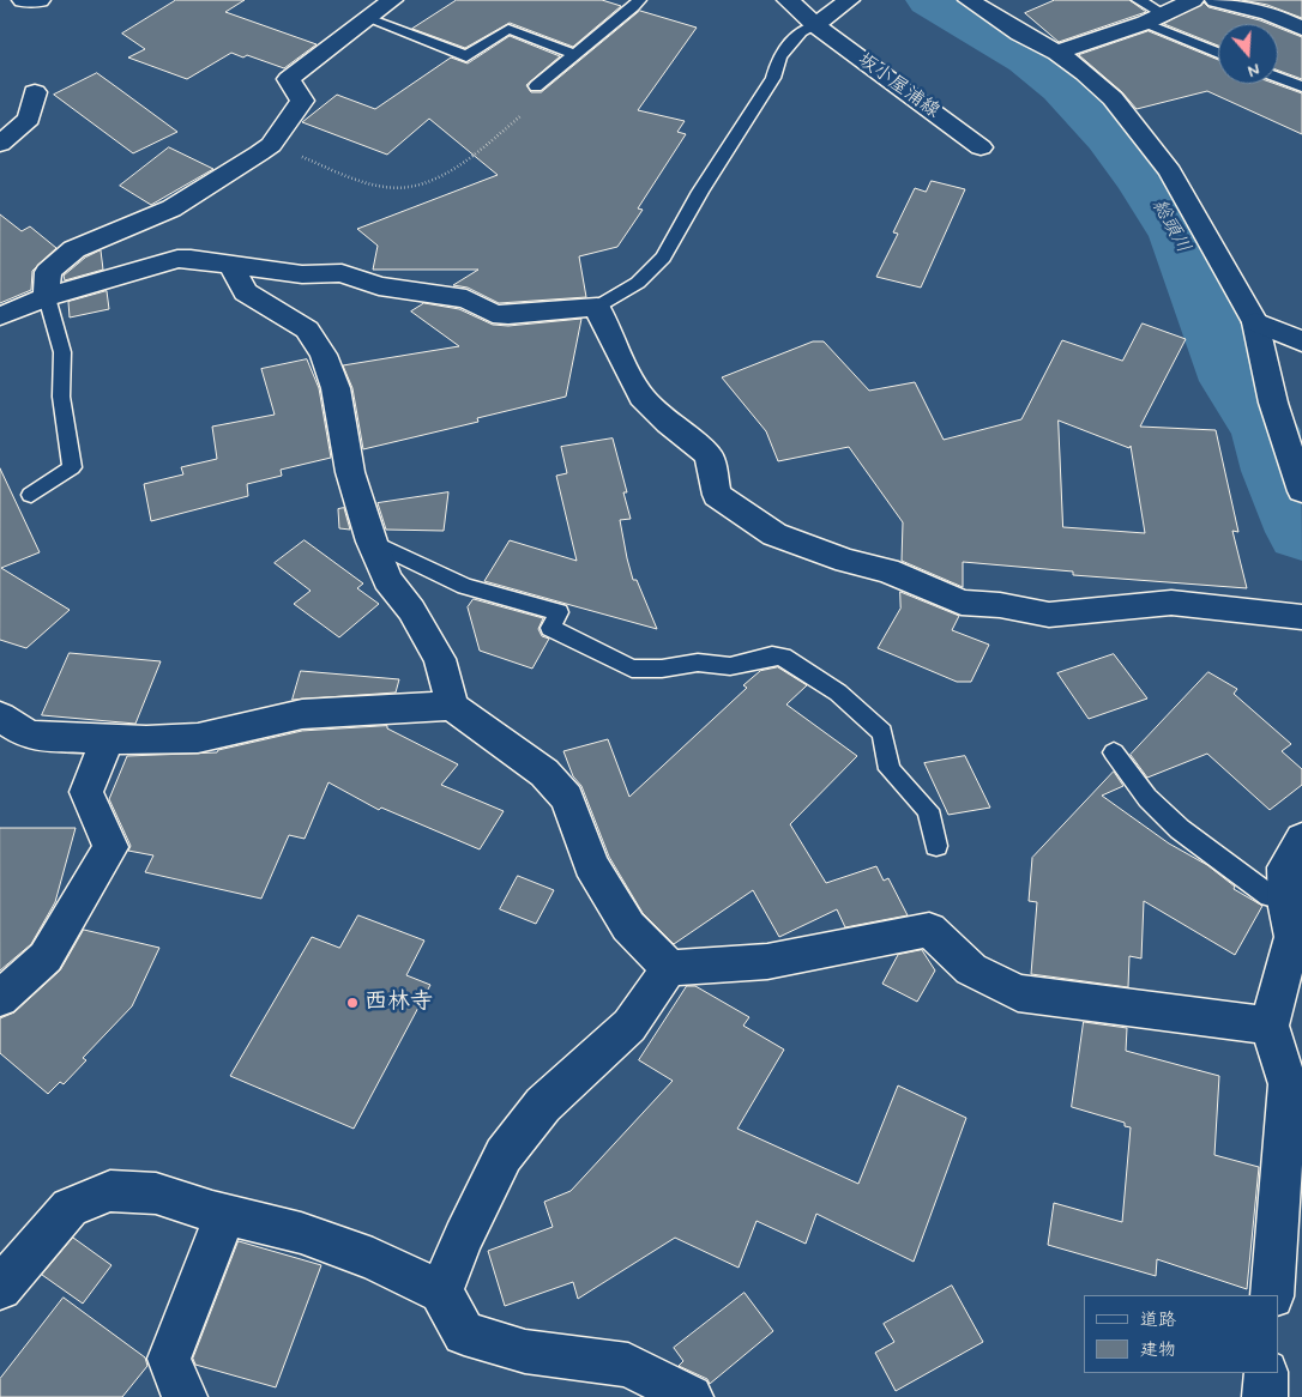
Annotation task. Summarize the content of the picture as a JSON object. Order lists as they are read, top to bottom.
{
  "streets": {
    "street": ["坂小屋浦線"]
  },
  "water": ["総頭川"],
  "places": ["西林寺"],
  "legend": ["道路", "建物"],
  "north": "bottom"
}
